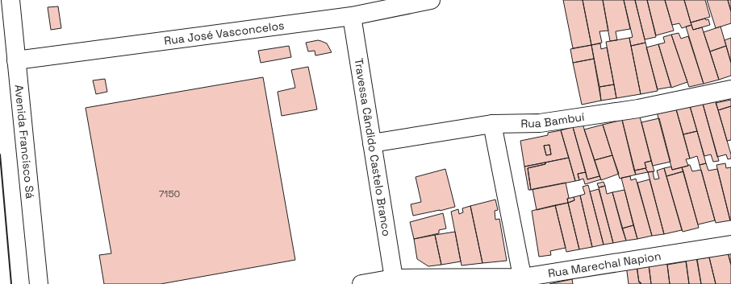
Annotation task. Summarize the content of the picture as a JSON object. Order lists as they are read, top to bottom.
{
  "streets": {
    "street": [
      "Rua José Vasconcelos",
      "Rua Bambuí",
      "Avenida Francisco Sá",
      "Travessa Cândido Castelo Branco",
      "Rua Marechal Napion"
    ]
  },
  "crossings": [
    ["Rua José Vasconcelos", "Avenida Francisco Sá"],
    ["Rua José Vasconcelos", "Travessa Cândido Castelo Branco"],
    ["Rua Bambuí", "Travessa Cândido Castelo Branco"],
    ["Travessa Cândido Castelo Branco", "Rua Marechal Napion"]
  ],
  "house_numbers": ["7150"]
}
